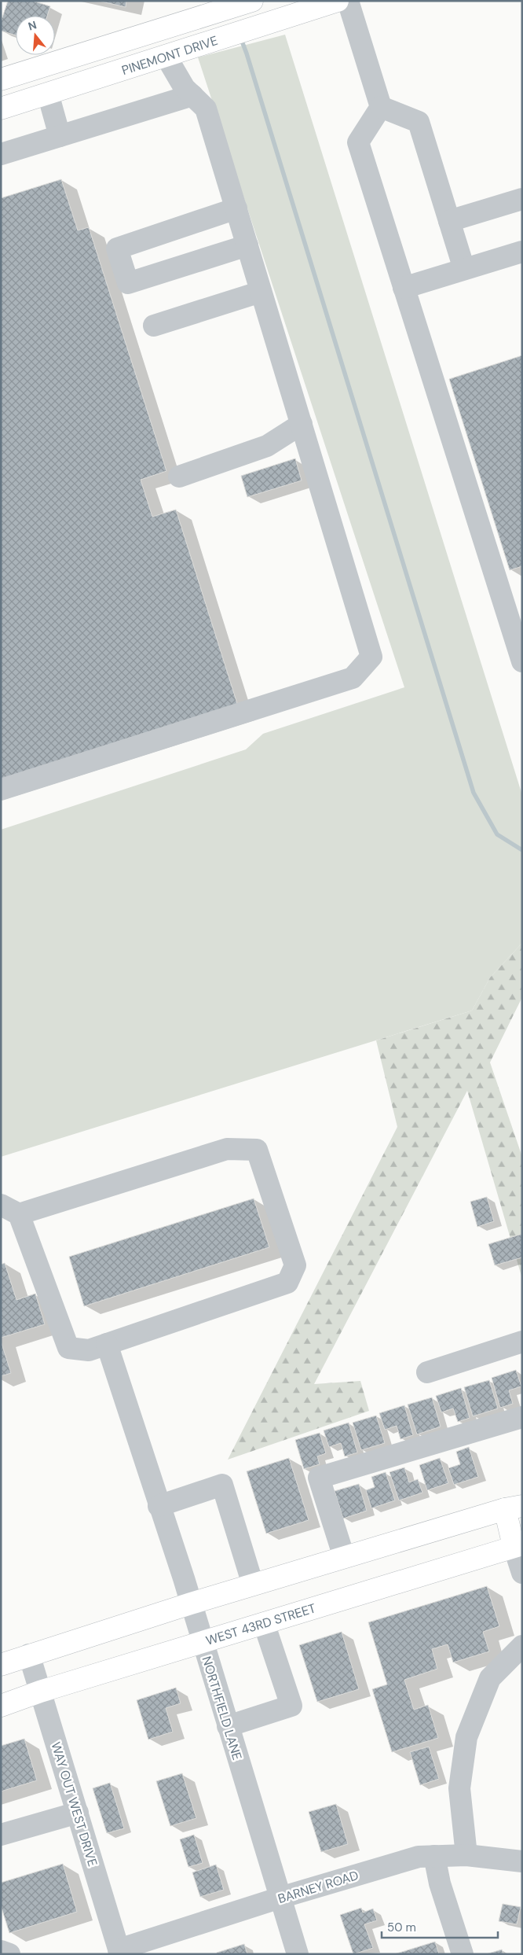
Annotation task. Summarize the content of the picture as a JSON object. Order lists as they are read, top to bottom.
{
  "streets": {
    "main road": ["PINEMONT DRIVE", "WEST 43RD STREET"],
    "street": ["NORTHFIELD LANE", "WAY OUT WEST DRIVE", "BARNEY ROAD"]
  },
  "crossings": [
    ["WEST 43RD STREET", "NORTHFIELD LANE"],
    ["WEST 43RD STREET", "WAY OUT WEST DRIVE"],
    ["NORTHFIELD LANE", "BARNEY ROAD"],
    ["WAY OUT WEST DRIVE", "BARNEY ROAD"]
  ],
  "scale_bar": "50 m",
  "north": "top"
}
